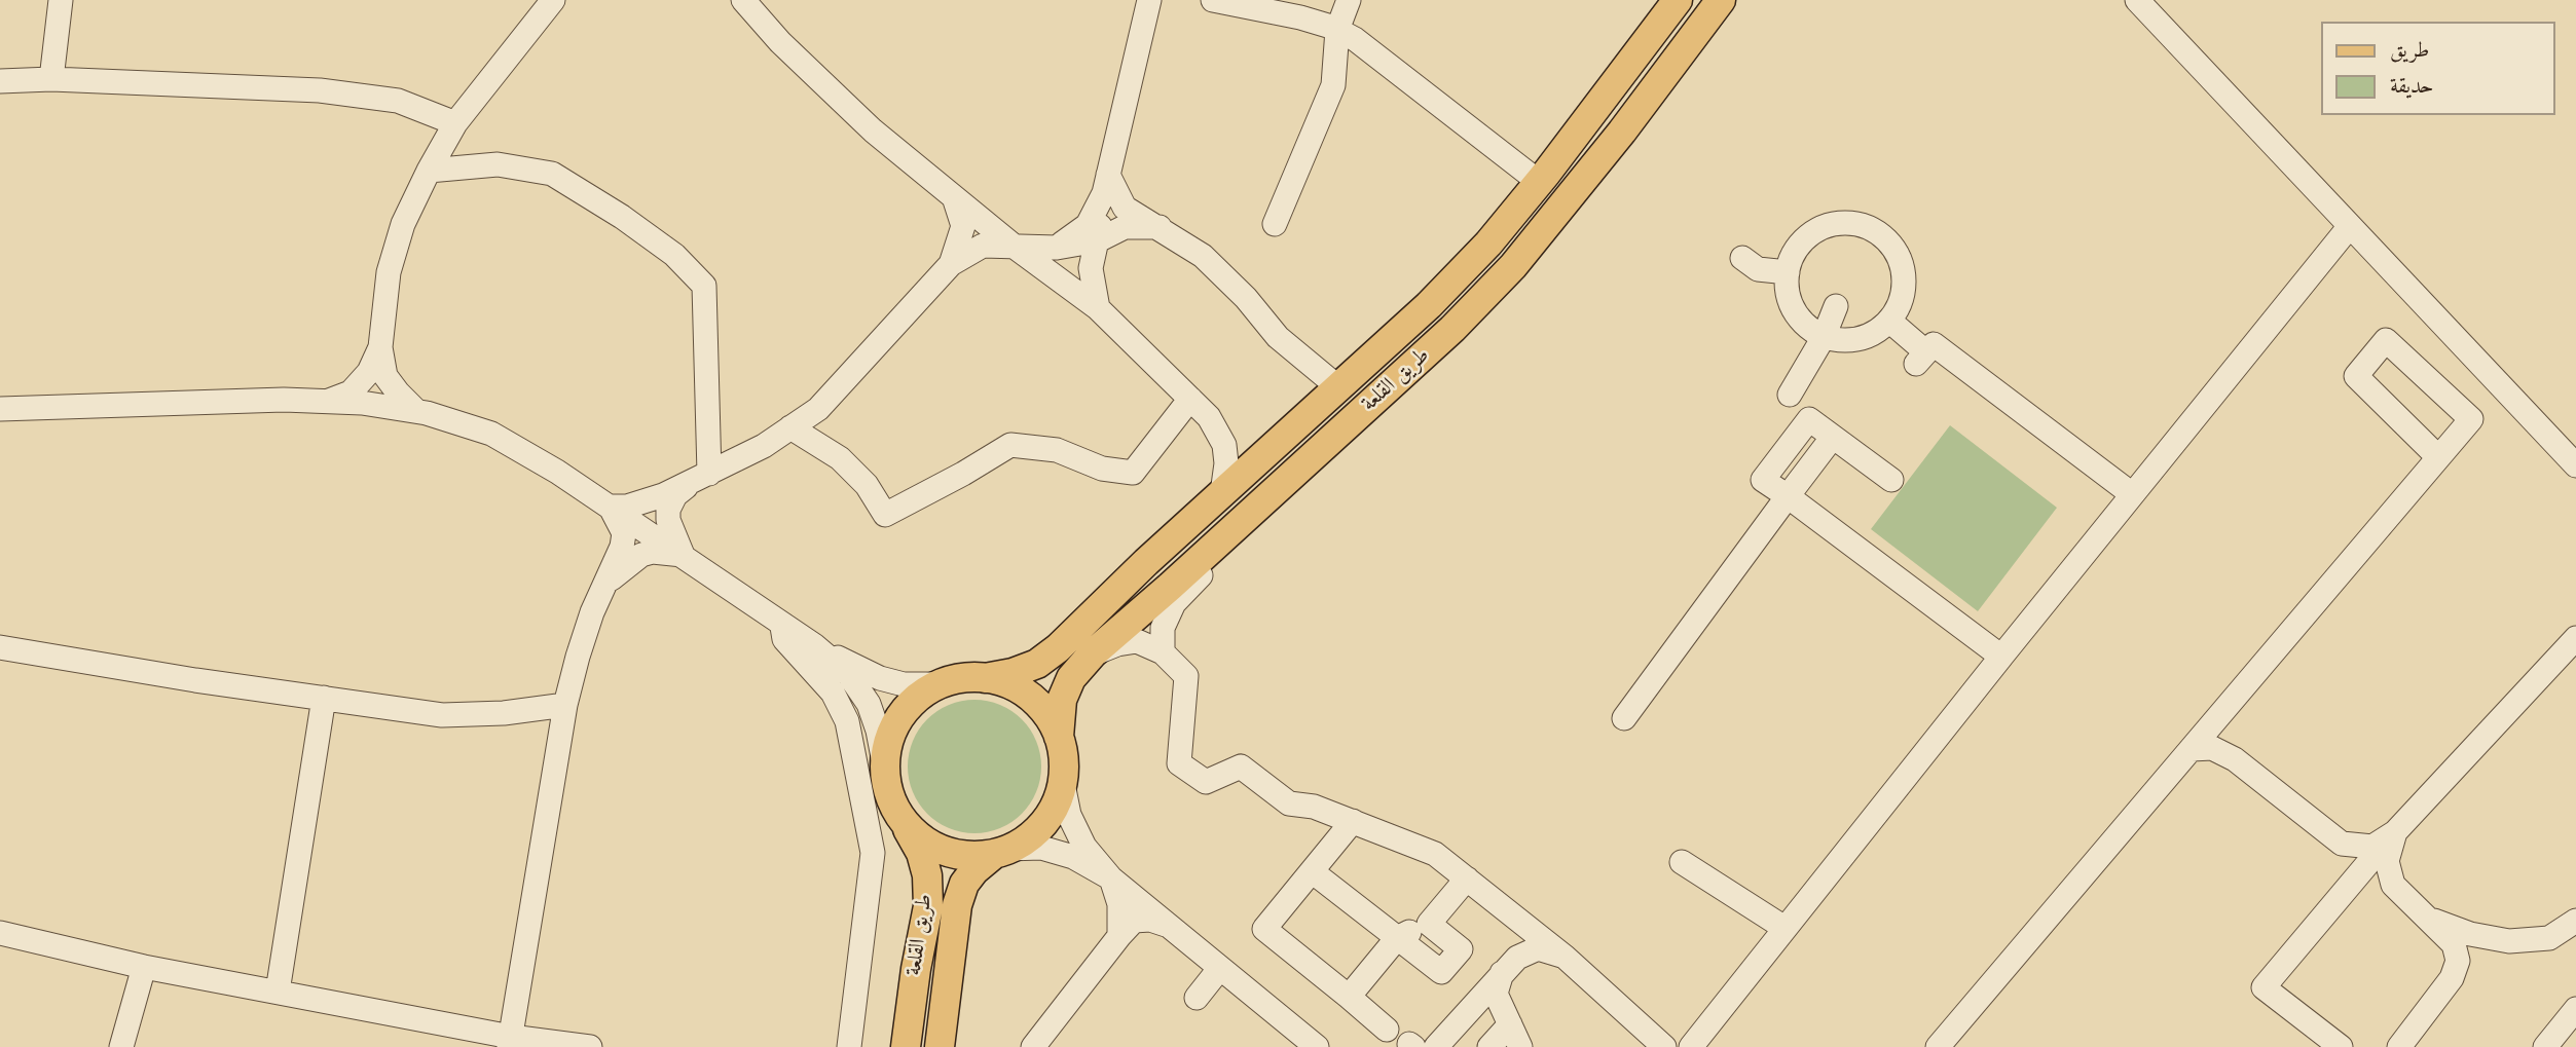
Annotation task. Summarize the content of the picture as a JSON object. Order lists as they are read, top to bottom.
{
  "streets": {
    "main road": ["طريق القلعة"]
  },
  "legend": ["طريق", "حديقة"]
}
